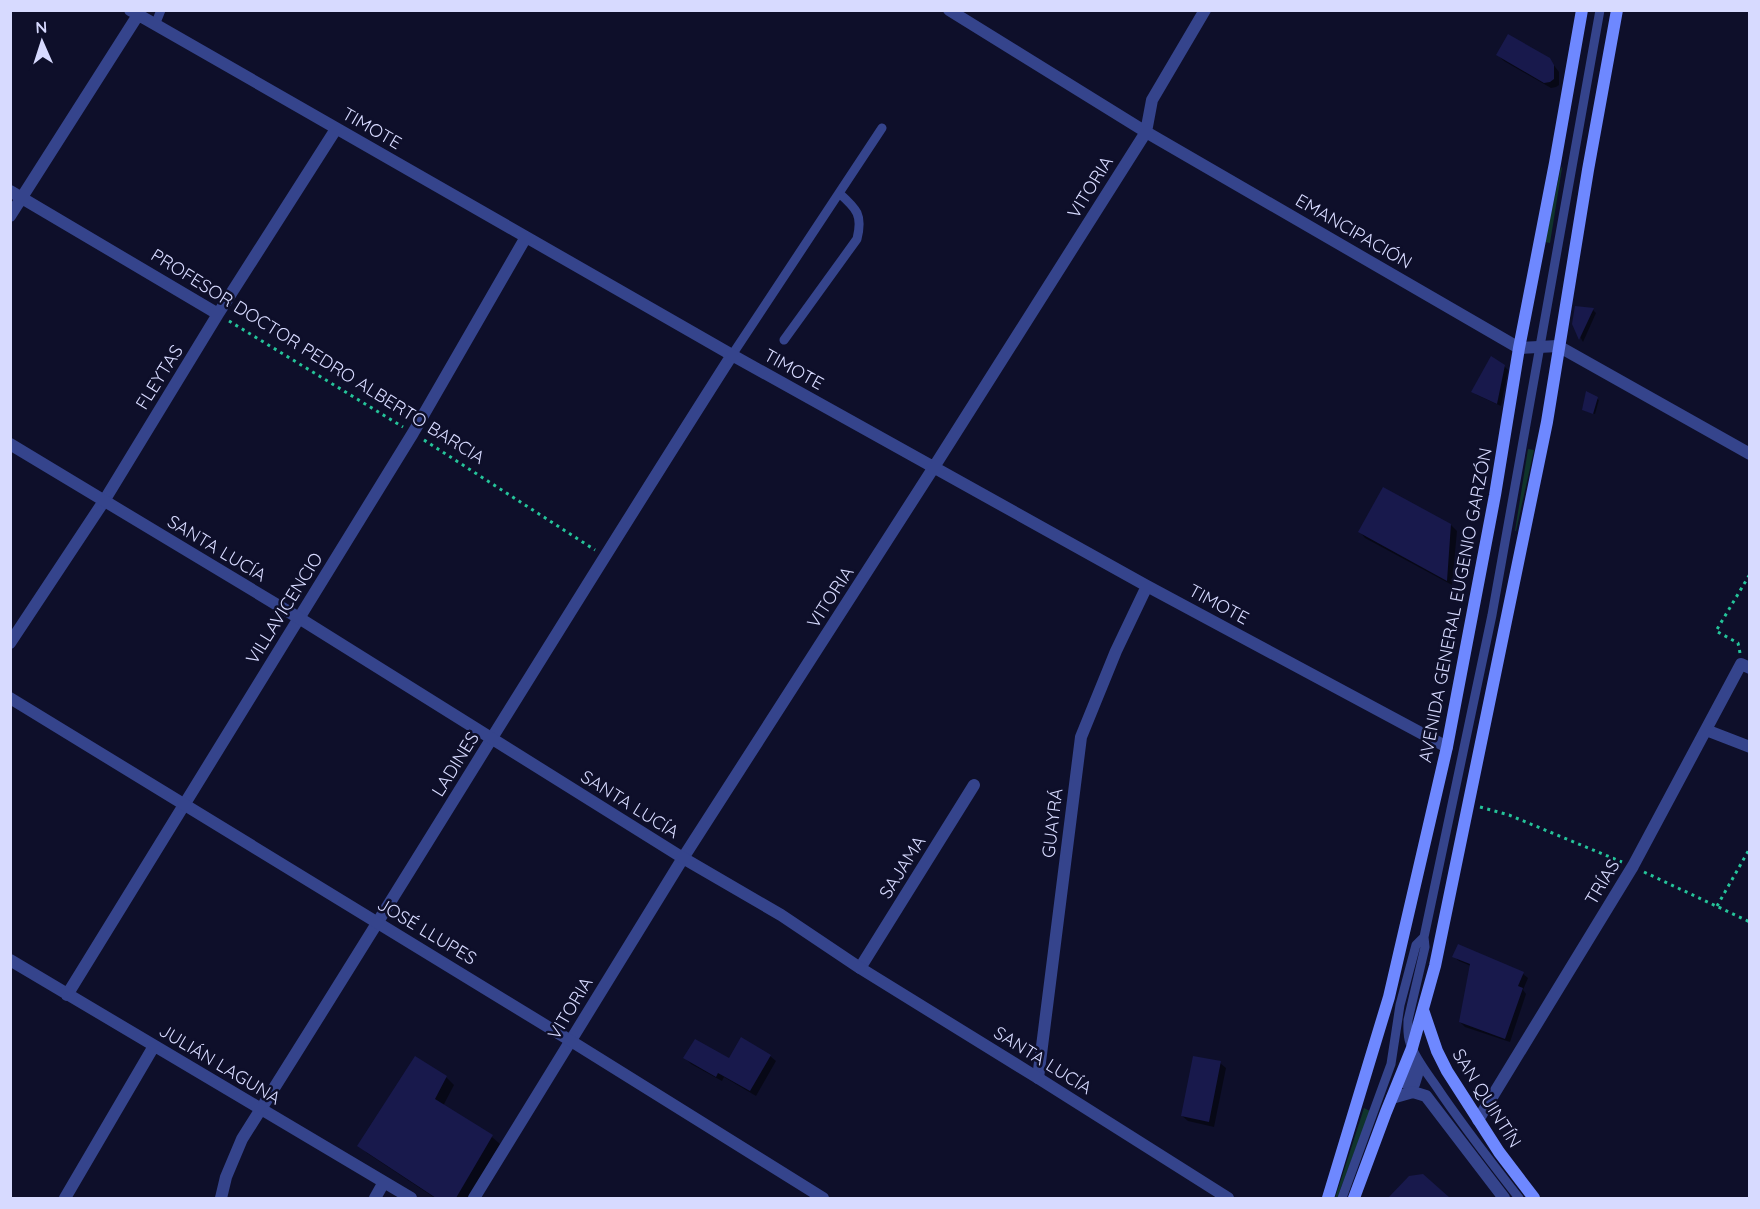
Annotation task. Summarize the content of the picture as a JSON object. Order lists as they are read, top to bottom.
{
  "streets": {
    "main road": ["AVENIDA GENERAL EUGENIO GARZÓN", "SAN QUINTÍN"],
    "street": [
      "TIMOTE",
      "VITORIA",
      "EMANCIPACIÓN",
      "PROFESOR DOCTOR PEDRO ALBERTO BARCIA",
      "FLEYTAS",
      "SANTA LUCÍA",
      "VILLAVICENCIO",
      "LADINES",
      "GUAYRÁ",
      "SAJAMA",
      "TRÍAS",
      "JOSÉ LLUPES",
      "JULIÁN LAGUNA"
    ]
  },
  "crossings": [
    ["TIMOTE", "VITORIA"],
    ["TIMOTE", "FLEYTAS"],
    ["TIMOTE", "AVENIDA GENERAL EUGENIO GARZÓN"],
    ["TIMOTE", "VILLAVICENCIO"],
    ["TIMOTE", "LADINES"],
    ["TIMOTE", "GUAYRÁ"],
    ["VITORIA", "EMANCIPACIÓN"],
    ["VITORIA", "SANTA LUCÍA"],
    ["VITORIA", "JOSÉ LLUPES"],
    ["EMANCIPACIÓN", "AVENIDA GENERAL EUGENIO GARZÓN"],
    ["PROFESOR DOCTOR PEDRO ALBERTO BARCIA", "FLEYTAS"],
    ["PROFESOR DOCTOR PEDRO ALBERTO BARCIA", "VILLAVICENCIO"],
    ["PROFESOR DOCTOR PEDRO ALBERTO BARCIA", "LADINES"],
    ["FLEYTAS", "SANTA LUCÍA"],
    ["SANTA LUCÍA", "VILLAVICENCIO"],
    ["SANTA LUCÍA", "LADINES"],
    ["SANTA LUCÍA", "GUAYRÁ"],
    ["SANTA LUCÍA", "SAJAMA"],
    ["AVENIDA GENERAL EUGENIO GARZÓN", "SAN QUINTÍN"],
    ["VILLAVICENCIO", "JOSÉ LLUPES"],
    ["VILLAVICENCIO", "JULIÁN LAGUNA"],
    ["LADINES", "JOSÉ LLUPES"],
    ["LADINES", "JULIÁN LAGUNA"],
    ["TRÍAS", "SAN QUINTÍN"]
  ],
  "north": "top"
}
